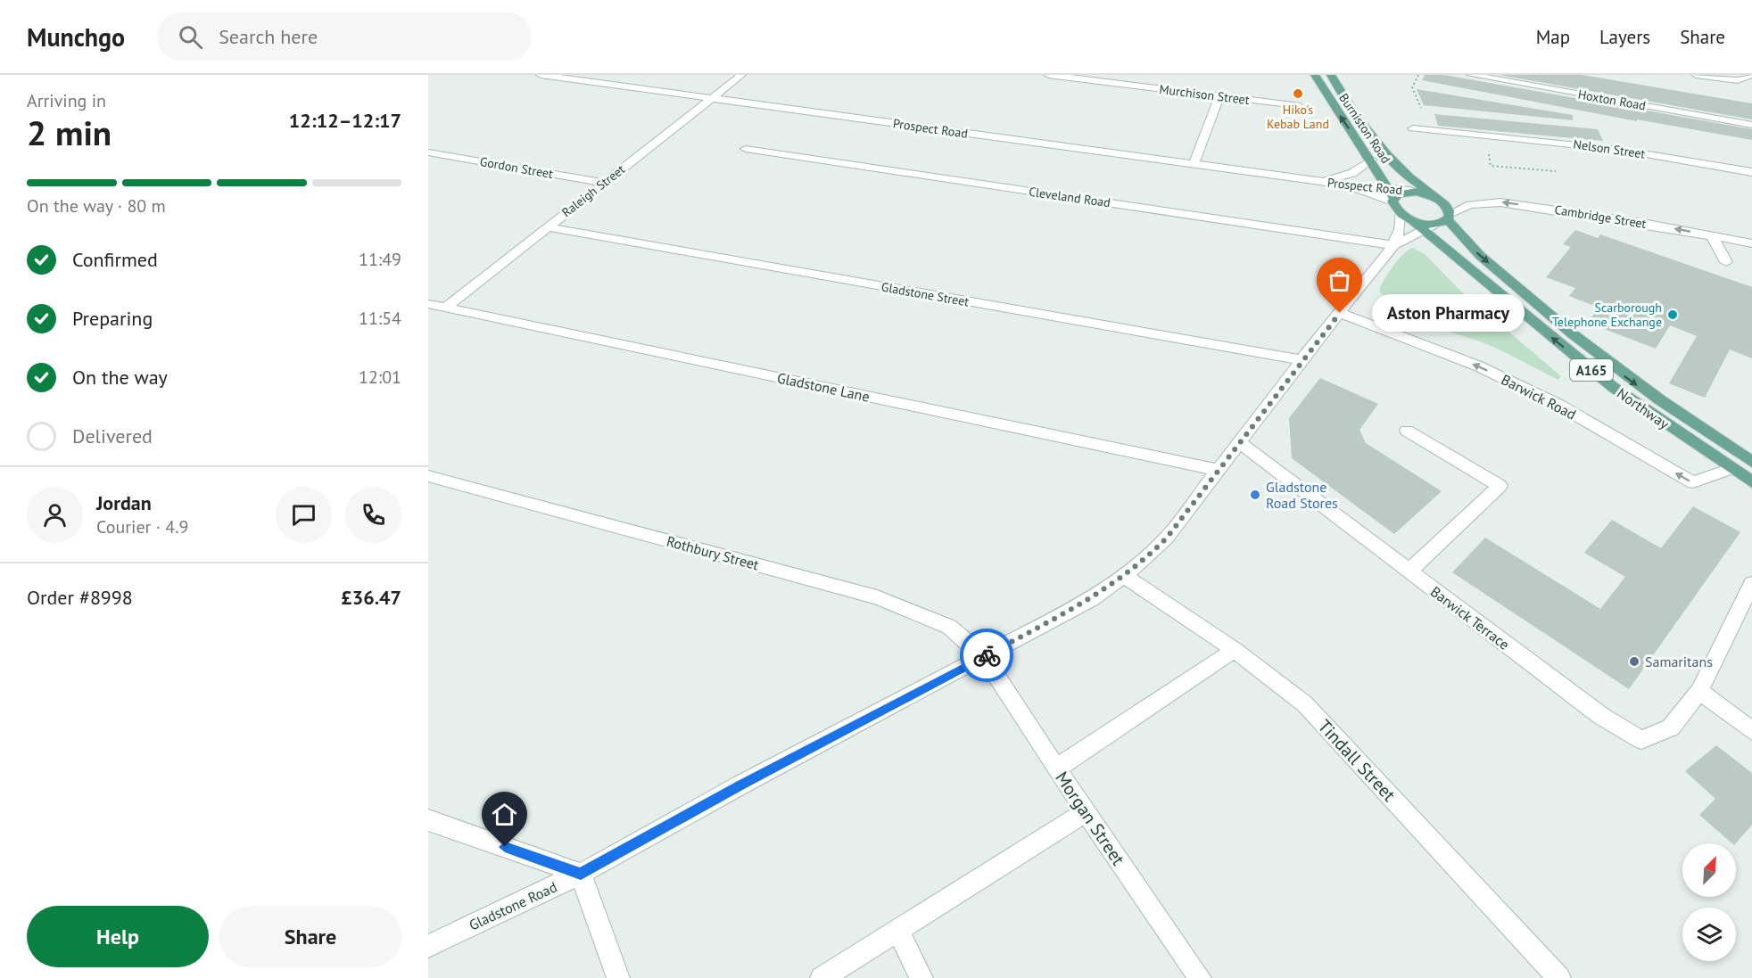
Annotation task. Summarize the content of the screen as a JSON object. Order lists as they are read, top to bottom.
{
  "streets": {
    "main road": ["Burniston Road", "A165", "Northway"],
    "street": [
      "Murchison Street",
      "Hoxton Road",
      "Prospect Road",
      "Nelson Street",
      "Gordon Street",
      "Raleigh Street",
      "Cleveland Road",
      "Cambridge Street",
      "Gladstone Street",
      "Gladstone Lane",
      "Barwick Road",
      "Rothbury Street",
      "Barwick Terrace",
      "Tindall Street",
      "Morgan Street",
      "Gladstone Road"
    ]
  },
  "crossings": [
    ["Prospect Road", "Burniston Road"],
    ["Prospect Road", "Raleigh Street"],
    ["Prospect Road", "A165"],
    ["Burniston Road", "A165"],
    ["Gordon Street", "Raleigh Street"],
    ["Raleigh Street", "Gladstone Street"],
    ["Raleigh Street", "Gladstone Lane"],
    ["Cleveland Road", "Gladstone Road"],
    ["Cambridge Street", "A165"],
    ["Cambridge Street", "Northway"],
    ["Gladstone Street", "Gladstone Road"],
    ["A165", "Northway"],
    ["A165", "Gladstone Road"],
    ["Gladstone Lane", "Gladstone Road"],
    ["Barwick Road", "Northway"],
    ["Barwick Road", "Gladstone Road"],
    ["Northway", "Gladstone Road"],
    ["Rothbury Street", "Morgan Street"],
    ["Rothbury Street", "Gladstone Road"],
    ["Barwick Terrace", "Gladstone Road"],
    ["Tindall Street", "Gladstone Road"],
    ["Morgan Street", "Gladstone Road"]
  ],
  "one_way": ["Cambridge Street", "Barwick Road"],
  "places": [
    "Hiko's Kebab Land",
    "Aston Pharmacy",
    "Scarborough Telephone Exchange",
    "Gladstone Road Stores",
    "Samaritans"
  ],
  "north": "top right",
  "page": {
    "header": "Munchgo",
    "search": "Search here",
    "nav": ["Map", "Layers", "Share"],
    "heading": ["2 min", "Arriving in", "12:12–12:17"],
    "panel": [
      "Jordan",
      "Courier · 4.9",
      "Order #8998",
      "£36.47"
    ],
    "bar": "On the way · 80 m",
    "list": [
      ["Confirmed", "11:49"],
      ["Preparing", "11:54"],
      ["On the way", "12:01"],
      "Delivered"
    ],
    "bubble": "Aston Pharmacy",
    "buttons": ["Help", "Share"]
  }
}
